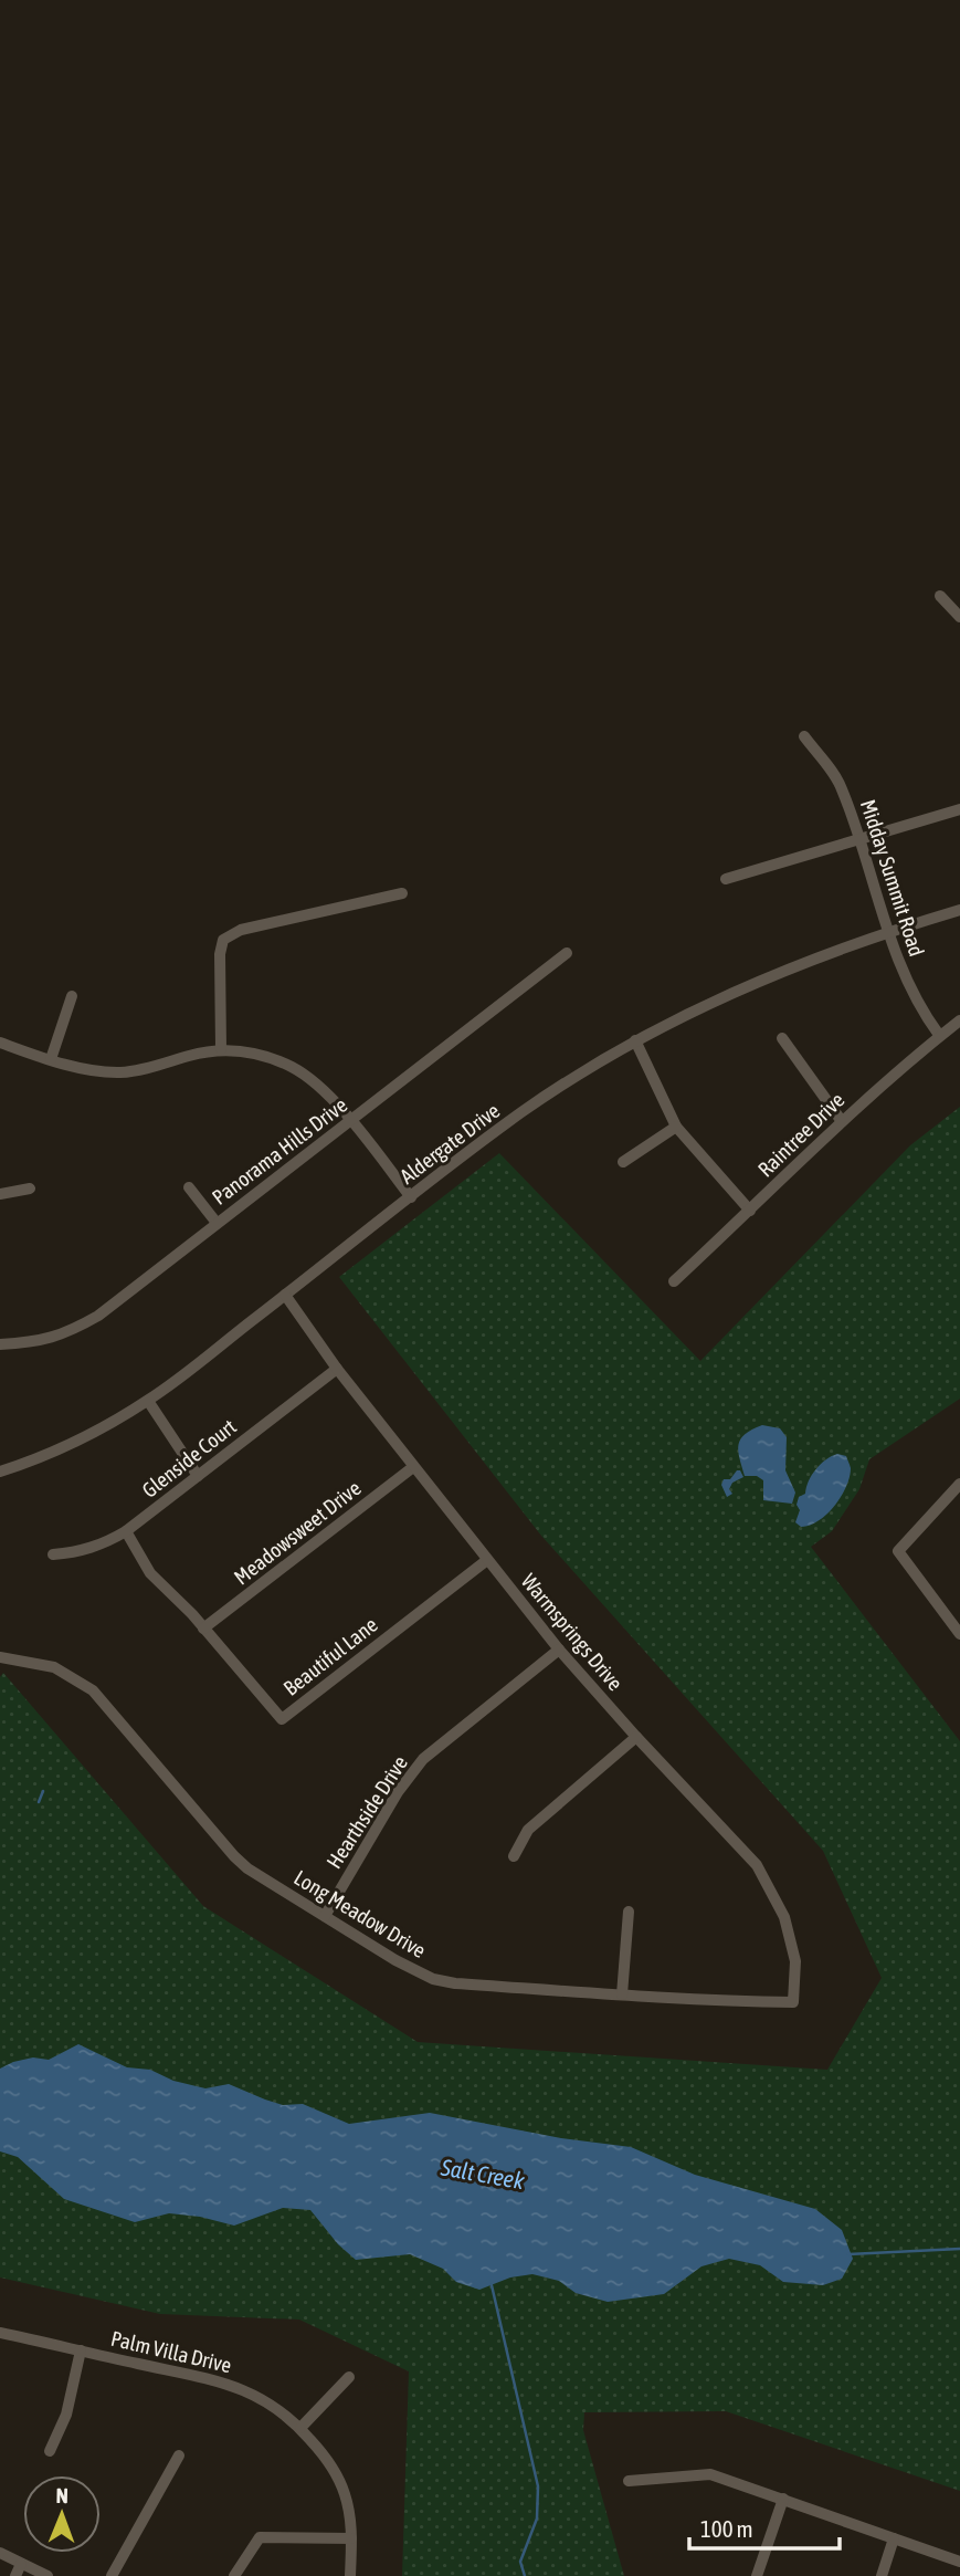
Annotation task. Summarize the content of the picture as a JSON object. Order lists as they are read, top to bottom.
{
  "streets": {
    "street": [
      "Midday Summit Road",
      "Raintree Drive",
      "Aldergate Drive",
      "Panorama Hills Drive",
      "Glenside Court",
      "Meadowsweet Drive",
      "Warmsprings Drive",
      "Beautiful Lane",
      "Hearthside Drive",
      "Long Meadow Drive",
      "Palm Villa Drive"
    ]
  },
  "crossings": [
    ["Midday Summit Road", "Raintree Drive"],
    ["Midday Summit Road", "Aldergate Drive"],
    ["Aldergate Drive", "Warmsprings Drive"],
    ["Glenside Court", "Warmsprings Drive"],
    ["Glenside Court", "Beautiful Lane"],
    ["Meadowsweet Drive", "Warmsprings Drive"],
    ["Meadowsweet Drive", "Beautiful Lane"],
    ["Warmsprings Drive", "Beautiful Lane"],
    ["Warmsprings Drive", "Hearthside Drive"],
    ["Warmsprings Drive", "Long Meadow Drive"],
    ["Hearthside Drive", "Long Meadow Drive"]
  ],
  "water": ["Salt Creek"],
  "scale_bar": "100 m",
  "north": "top"
}
